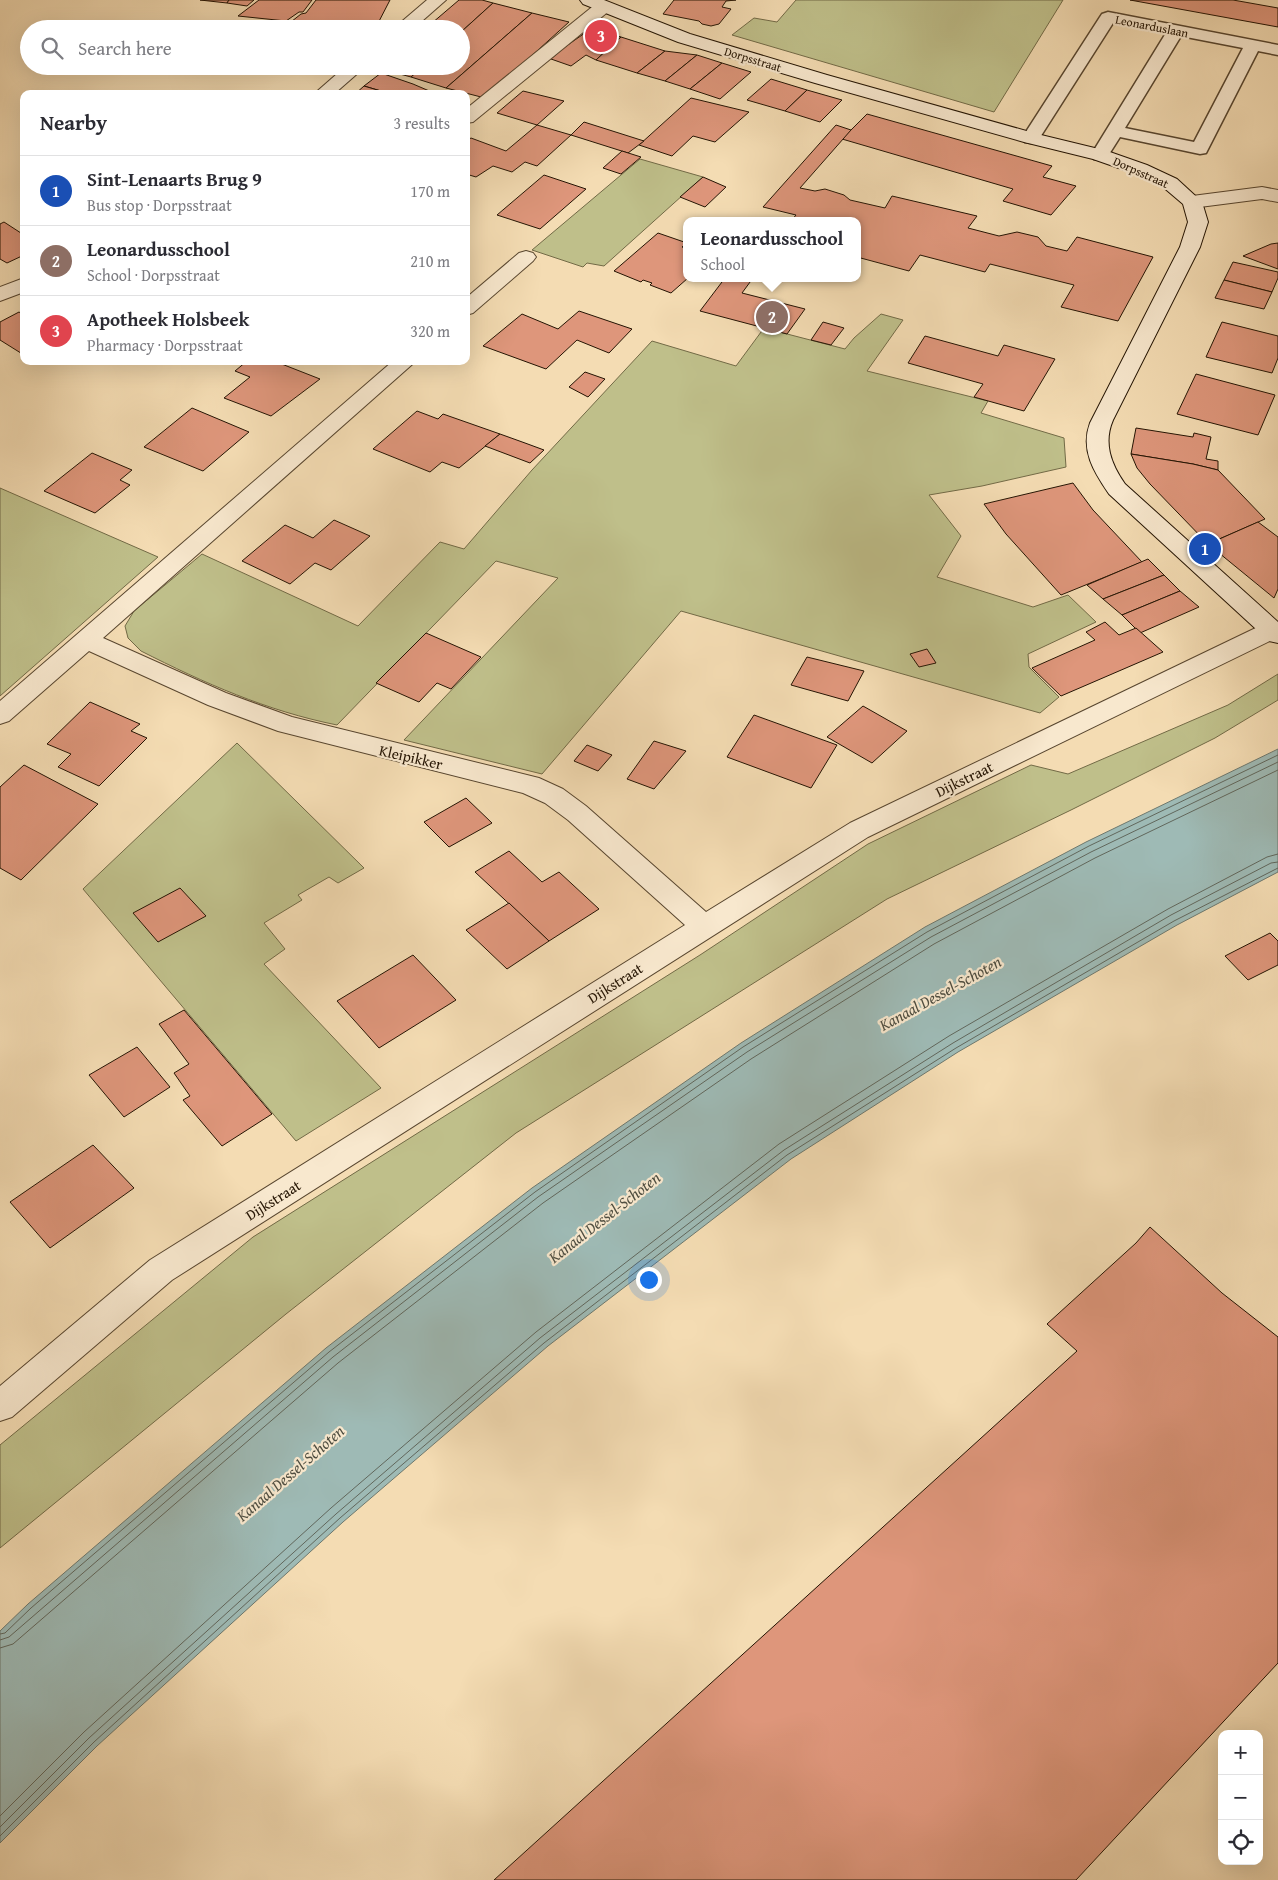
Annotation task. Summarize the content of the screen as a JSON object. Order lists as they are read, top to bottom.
{
  "streets": {
    "street": ["Dorpsstraat", "Kleipikker", "Dijkstraat"],
    "lane": ["Leonarduslaan"]
  },
  "crossings": [
    ["Leonarduslaan", "Dorpsstraat"],
    ["Kleipikker", "Dijkstraat"]
  ],
  "water": ["Kanaal Dessel-Schoten"],
  "page": {
    "pins": ["3", "2", "1"],
    "search": "Search here",
    "heading": ["Nearby", "3 results"],
    "list": [
      {
        "mark": "1",
        "name": "Sint-Lenaarts Brug 9",
        "note": "Bus stop · Dorpsstraat",
        "value": "170 m"
      },
      {
        "mark": "2",
        "name": "Leonardusschool",
        "note": "School · Dorpsstraat",
        "value": "210 m"
      },
      {
        "mark": "3",
        "name": "Apotheek Holsbeek",
        "note": "Pharmacy · Dorpsstraat",
        "value": "320 m"
      }
    ],
    "popup": ["Leonardusschool", "School"],
    "map_buttons": ["+", "−"]
  }
}
